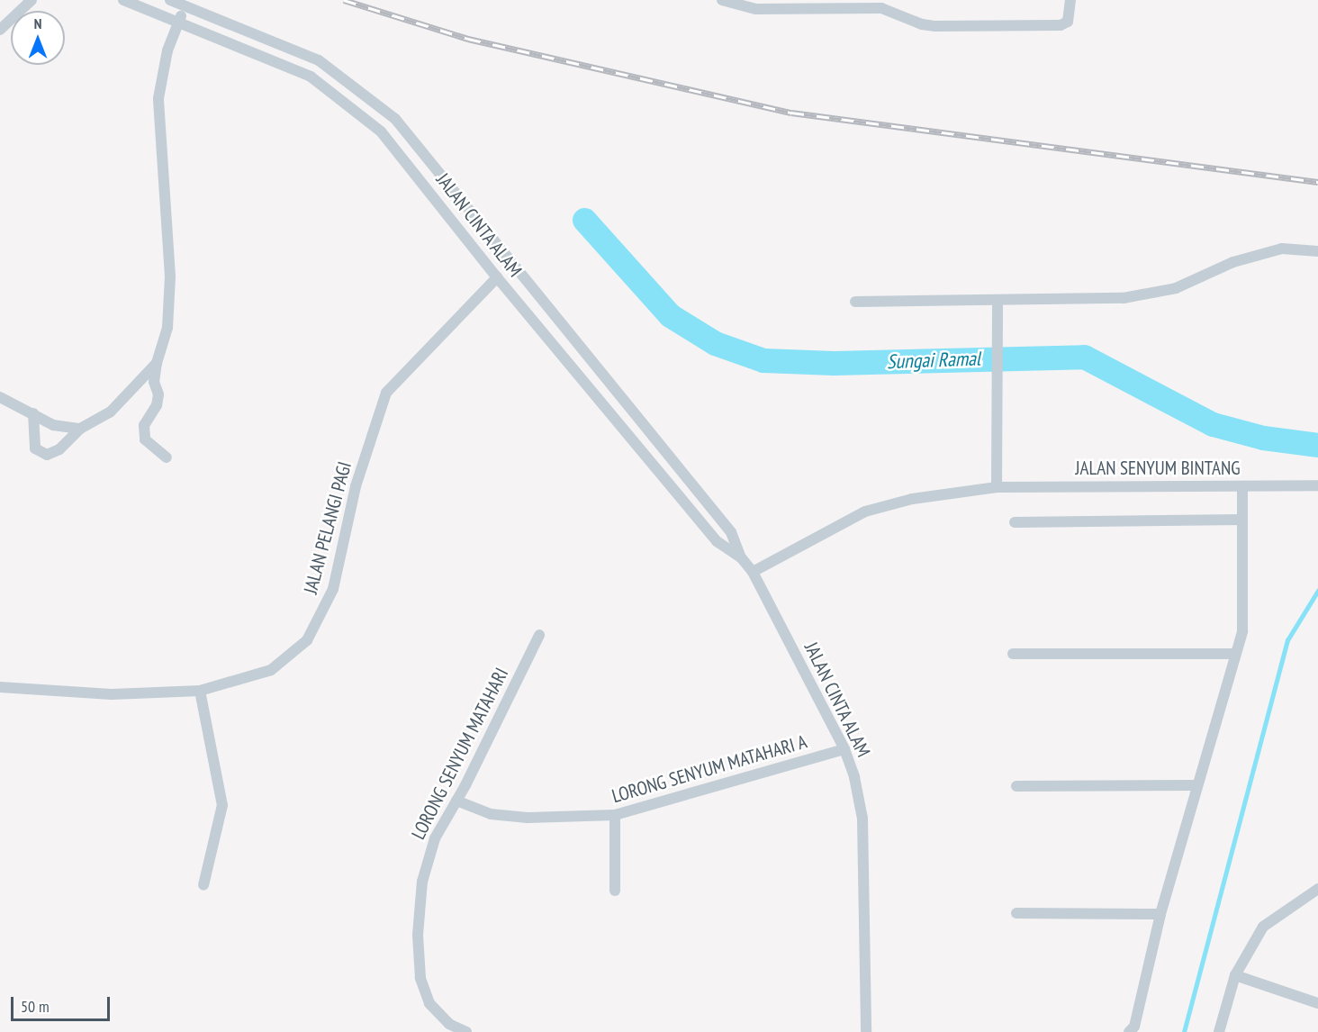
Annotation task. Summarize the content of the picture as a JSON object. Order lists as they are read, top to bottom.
{
  "streets": {
    "street": [
      "JALAN CINTA ALAM",
      "JALAN SENYUM BINTANG",
      "JALAN PELANGI PAGI",
      "LORONG SENYUM MATAHARI",
      "LORONG SENYUM MATAHARI A"
    ]
  },
  "crossings": [
    ["JALAN CINTA ALAM", "JALAN SENYUM BINTANG"],
    ["JALAN CINTA ALAM", "JALAN PELANGI PAGI"],
    ["JALAN CINTA ALAM", "LORONG SENYUM MATAHARI A"],
    ["LORONG SENYUM MATAHARI", "LORONG SENYUM MATAHARI A"]
  ],
  "water": ["Sungai Ramal"],
  "scale_bar": "50 m",
  "north": "top"
}
